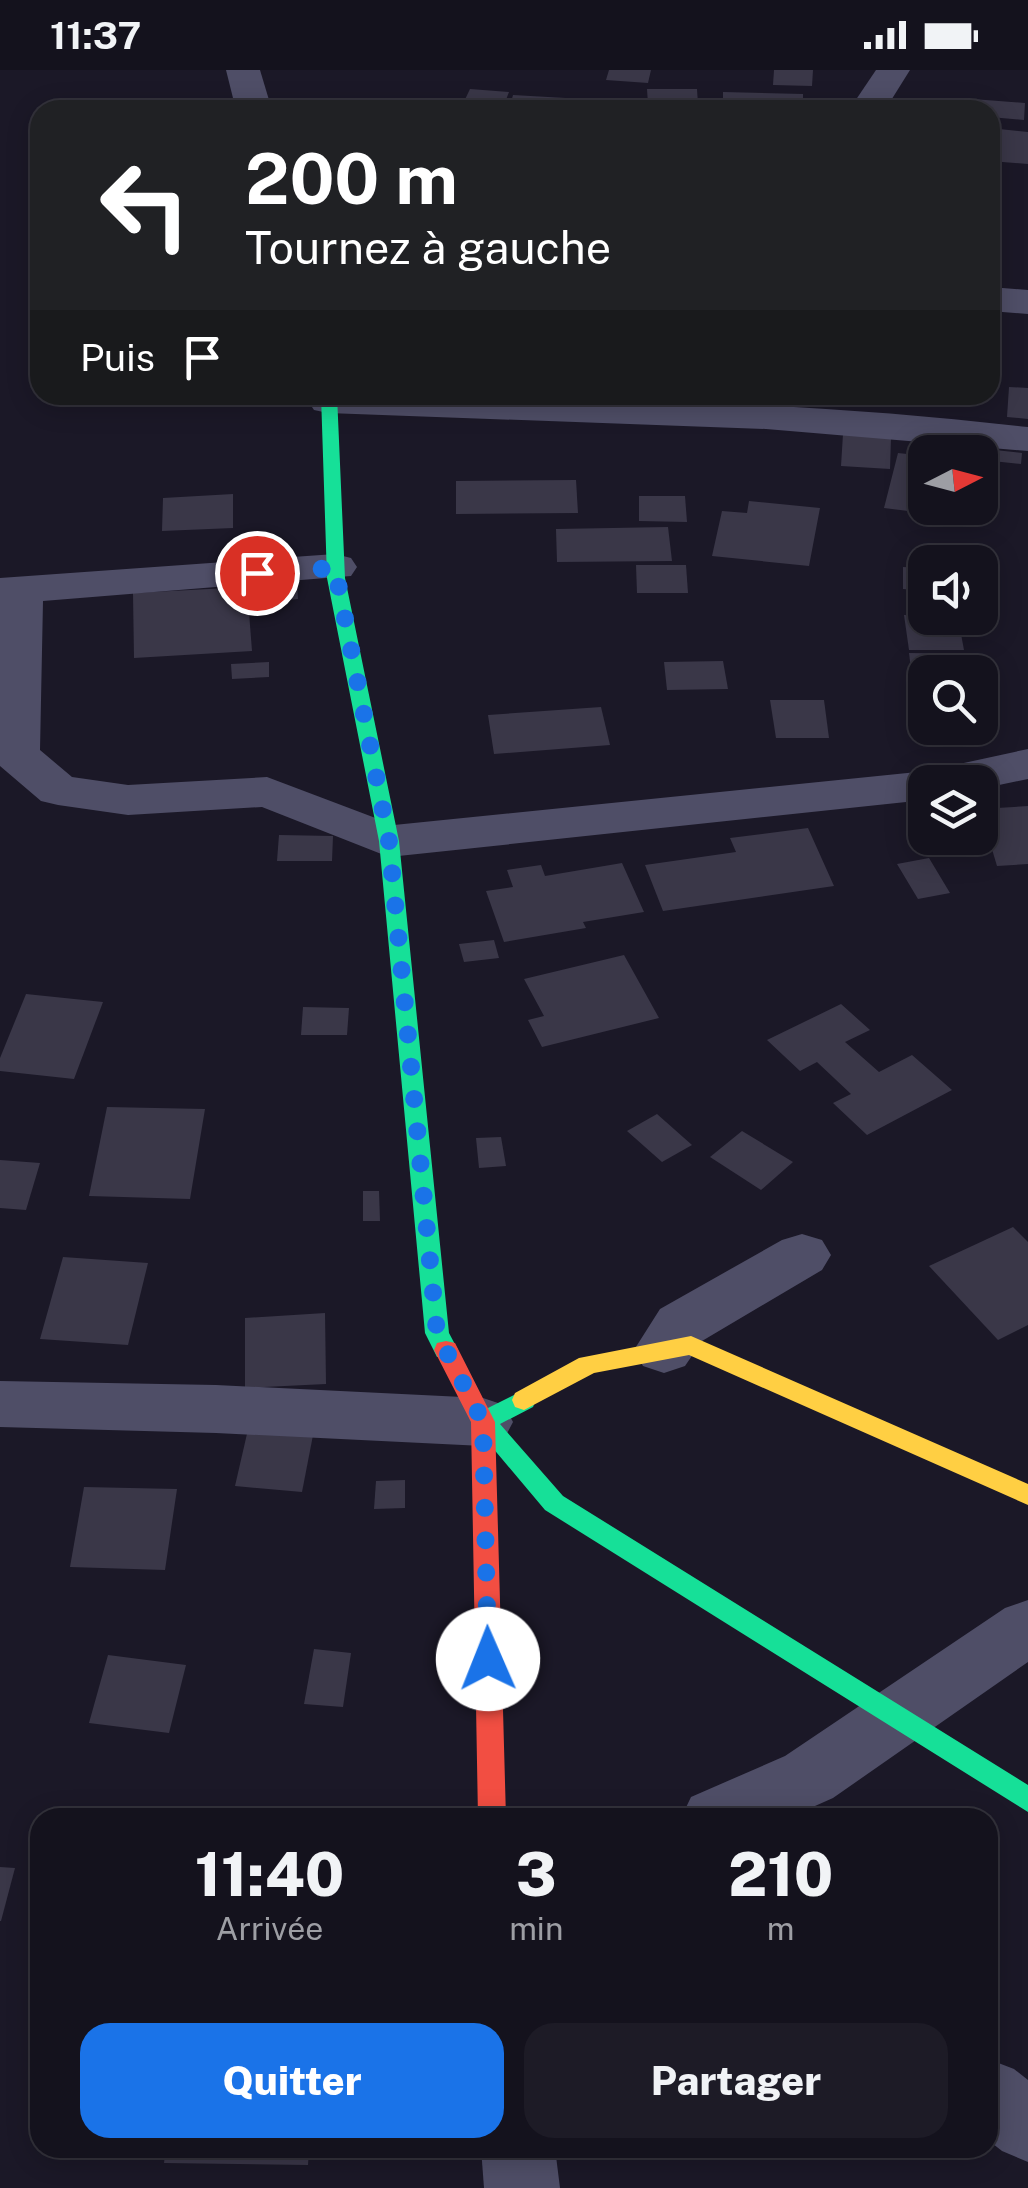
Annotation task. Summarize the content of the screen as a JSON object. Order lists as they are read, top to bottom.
{
  "north": "right",
  "page": {
    "status": "11:37",
    "turn": ["200 m", "Tournez à gauche"],
    "then": "Puis",
    "eta": [
      "11:40",
      "Arrivée",
      "3",
      "min",
      "210",
      "m"
    ],
    "buttons": ["Quitter", "Partager"]
  }
}
